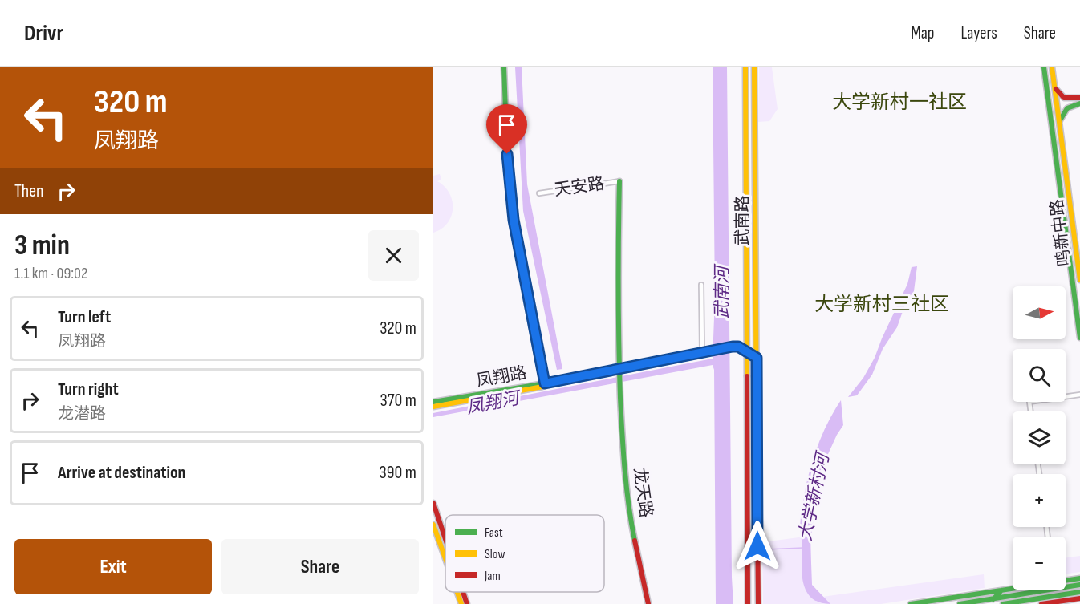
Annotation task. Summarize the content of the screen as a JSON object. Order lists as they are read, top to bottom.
{
  "streets": {
    "main road": [
      "武南路",
      "鸣新中路",
      "凤翔路",
      "龙天路"
    ],
    "street": ["天安路"]
  },
  "crossings": [
    ["天安路", "龙天路"],
    ["武南路", "凤翔路"],
    ["凤翔路", "龙天路"]
  ],
  "districts": ["大学新村一社区", "大学新村三社区"],
  "water": ["武南河", "凤翔河", "大学新村河"],
  "legend": ["Fast", "Slow", "Jam"],
  "north": "right",
  "page": {
    "header": "Drivr",
    "nav": ["Map", "Layers", "Share"],
    "turn": ["320 m", "凤翔路"],
    "then": "Then",
    "heading": ["3 min", "1.1 km · 09:02"],
    "map_buttons": ["+", "−"],
    "list": [
      {
        "name": "Turn left",
        "note": "凤翔路",
        "value": "320 m"
      },
      {
        "name": "Turn right",
        "note": "龙潜路",
        "value": "370 m"
      },
      {
        "name": "Arrive at destination",
        "value": "390 m"
      }
    ],
    "buttons": ["Exit", "Share"]
  }
}
